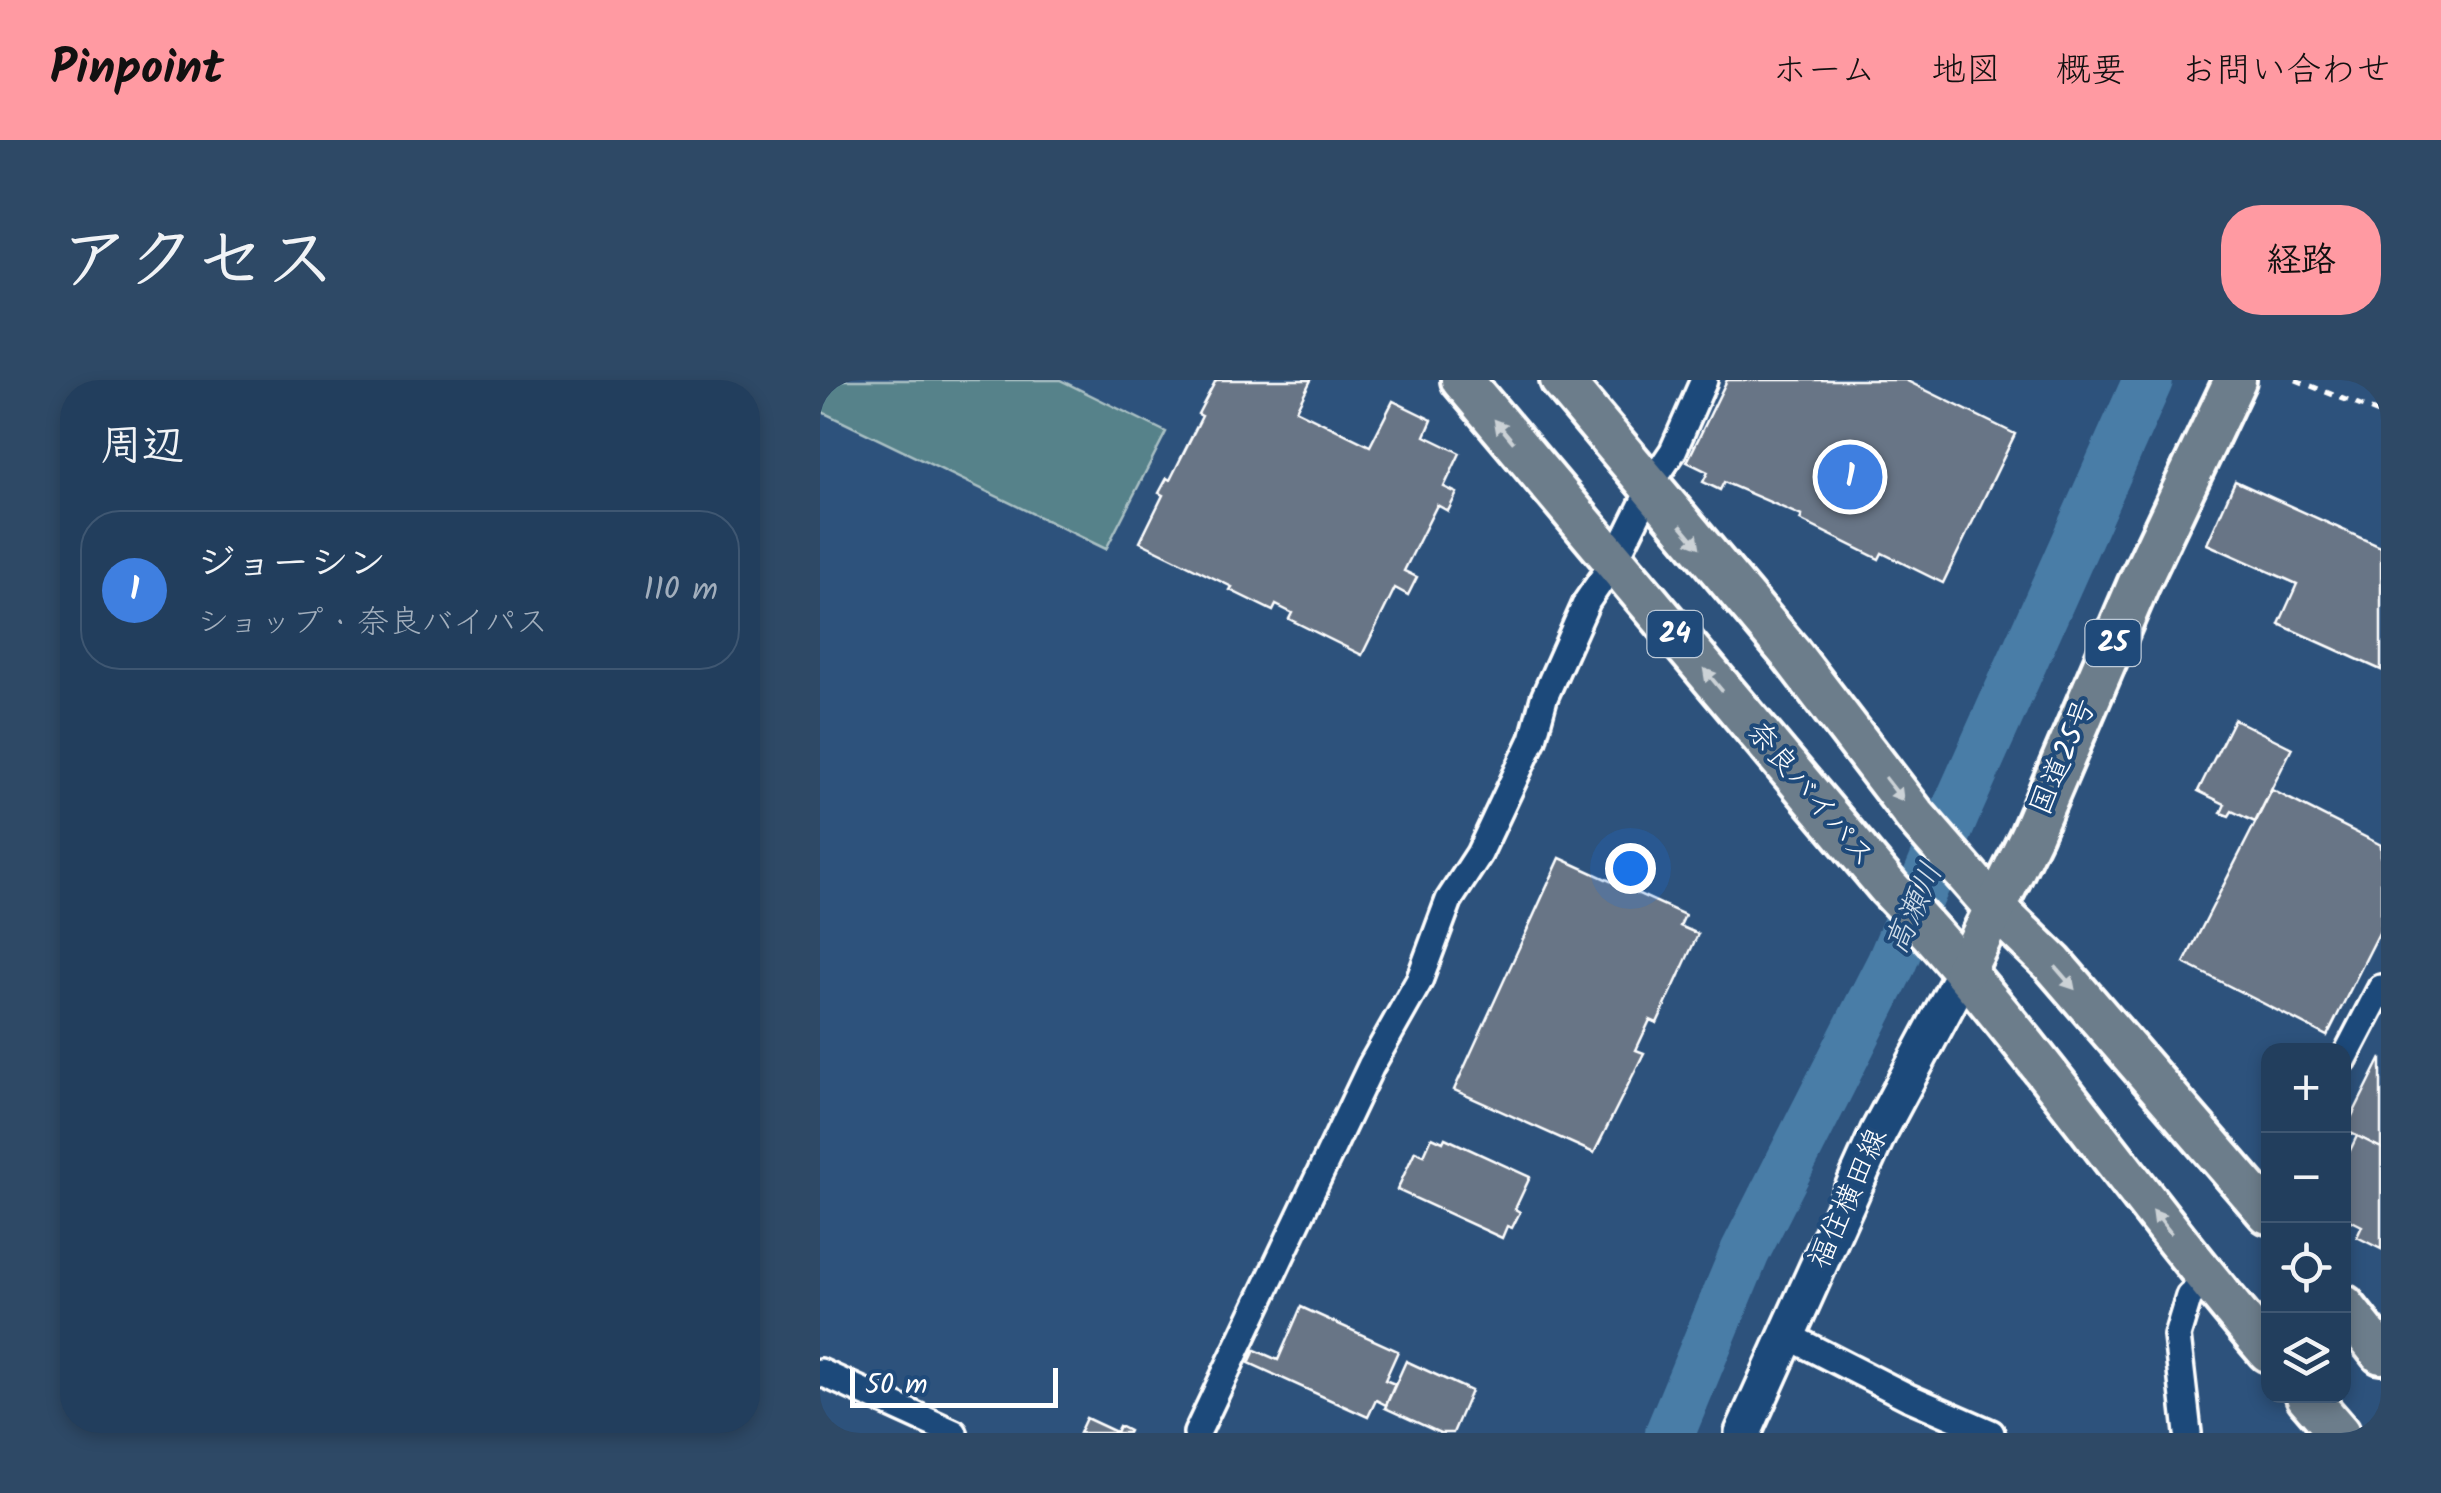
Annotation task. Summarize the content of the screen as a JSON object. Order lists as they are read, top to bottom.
{
  "streets": {
    "highway": [
      "24",
      "25",
      "国道25号",
      "奈良バイパス"
    ],
    "main road": ["福住横田線"]
  },
  "crossings": [
    ["24", "国道25号"],
    ["国道25号", "奈良バイパス"],
    ["国道25号", "福住横田線"],
    ["奈良バイパス", "福住横田線"]
  ],
  "water": ["高瀬川"],
  "scale_bar": "50 m",
  "page": {
    "header": "Pinpoint",
    "nav": [
      "ホーム",
      "地図",
      "概要",
      "お問い合わせ"
    ],
    "title": "アクセス",
    "buttons": "経路",
    "heading": "周辺",
    "pins": "1",
    "list": [
      {
        "mark": "1",
        "name": "ジョーシン",
        "note": "ショップ · 奈良バイパス",
        "value": "110 m"
      }
    ],
    "map_buttons": ["+", "−"],
    "scale": "50 m"
  }
}
